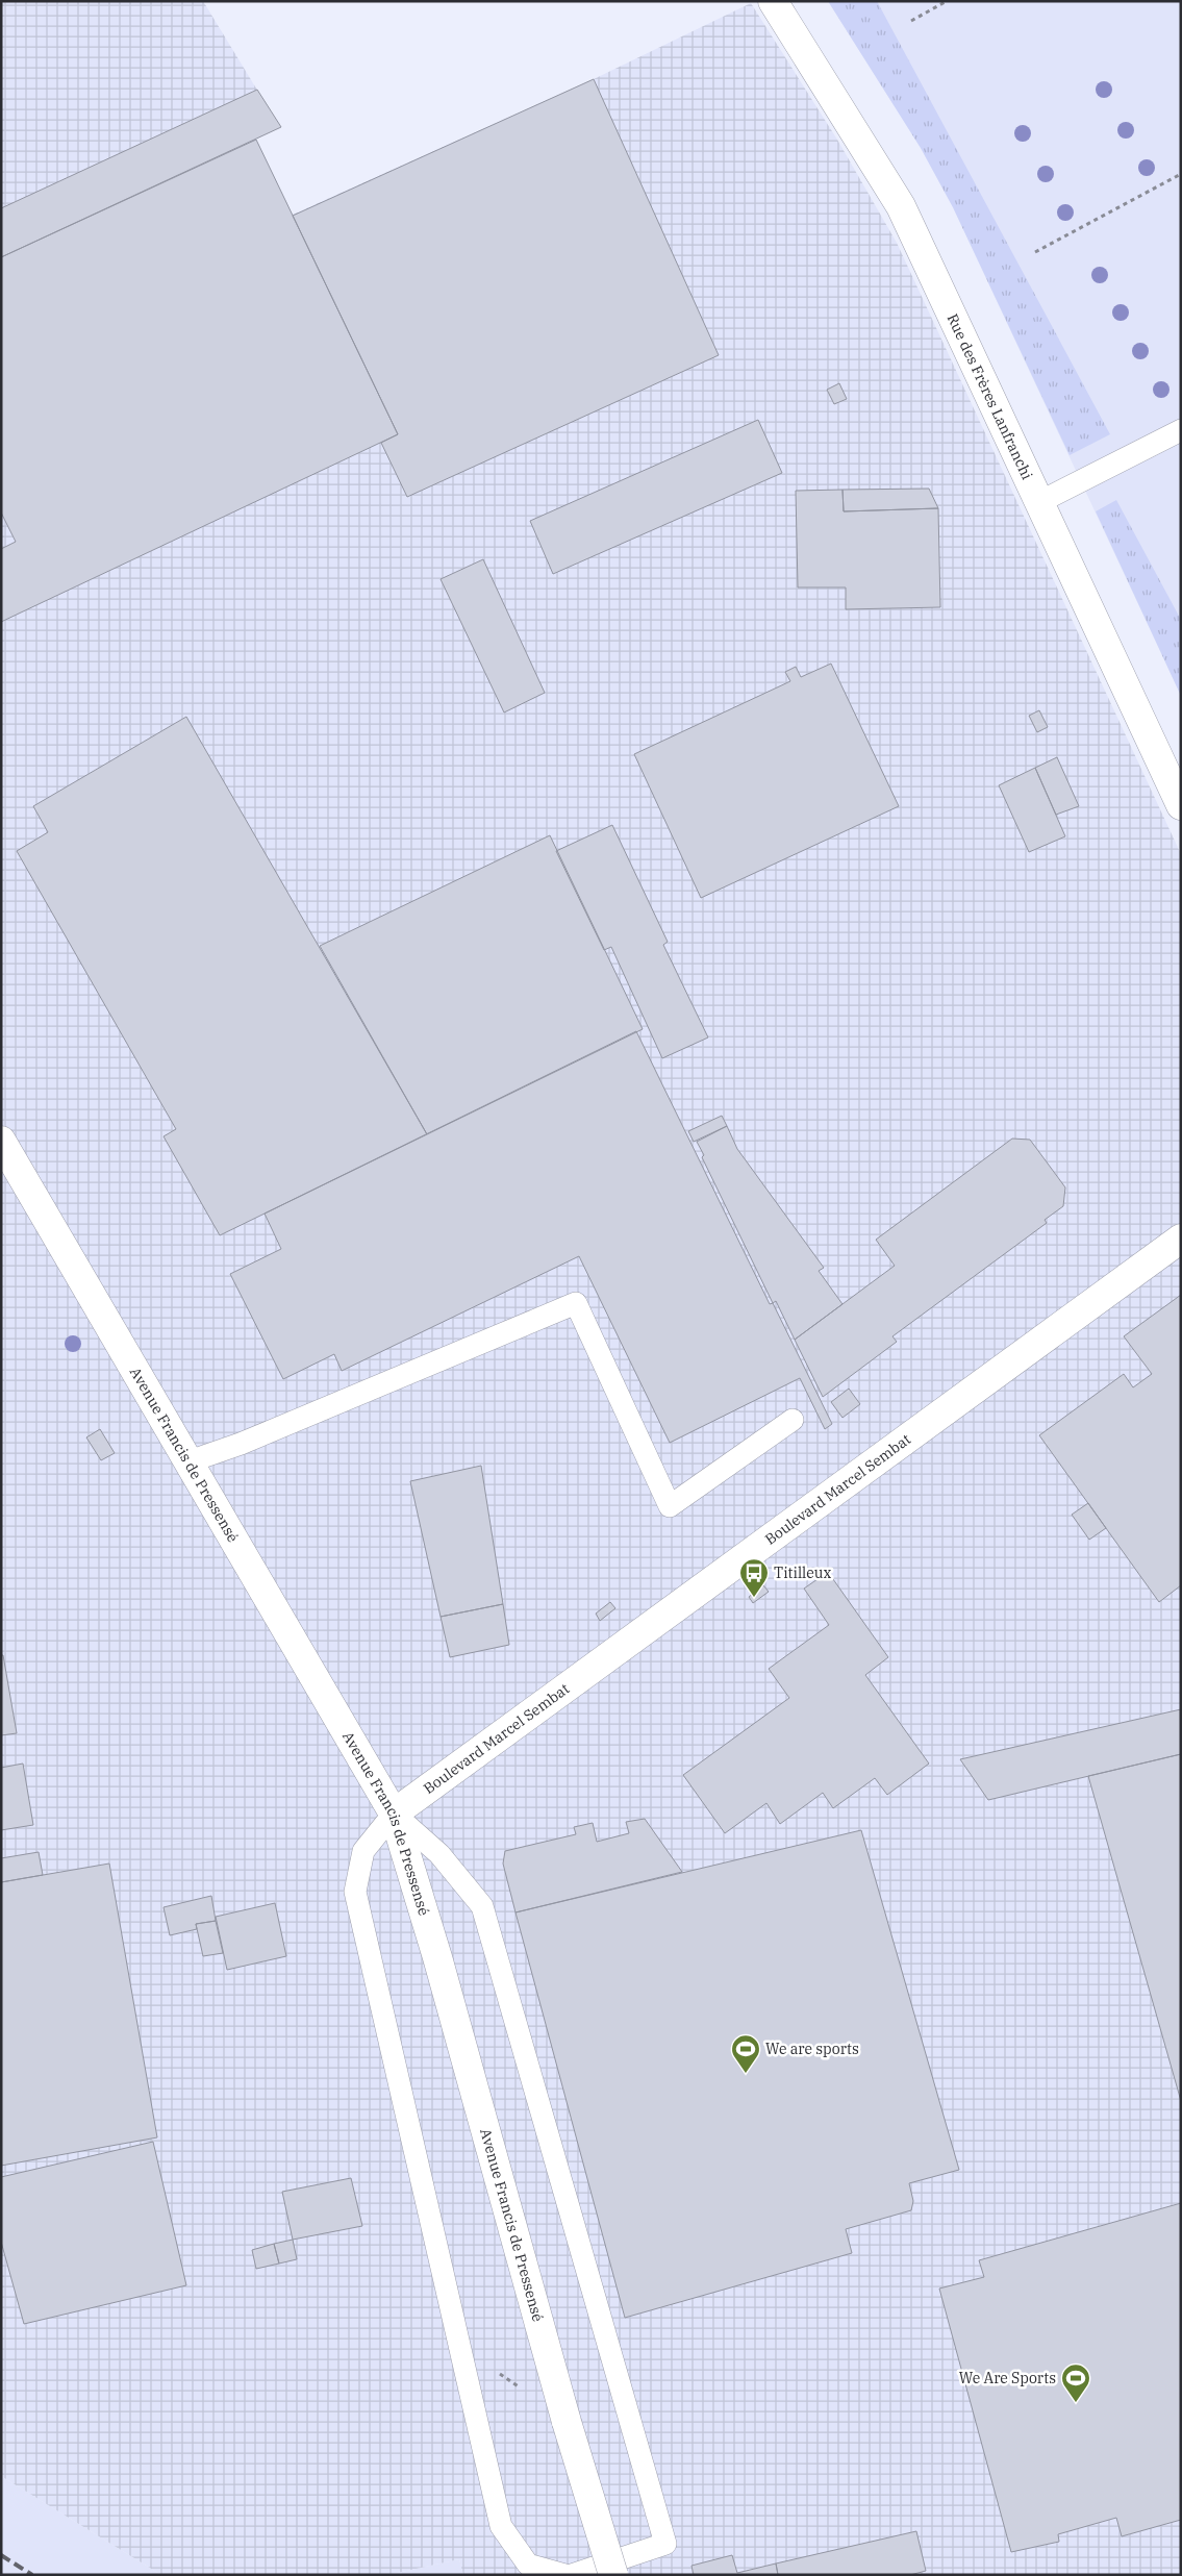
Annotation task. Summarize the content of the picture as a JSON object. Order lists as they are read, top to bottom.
{
  "streets": {
    "street": ["Rue des Frères Lanfranchi", "Avenue Francis de Pressensé", "Boulevard Marcel Sembat"]
  },
  "crossings": [
    ["Avenue Francis de Pressensé", "Boulevard Marcel Sembat"]
  ],
  "places": {
    "bus stop": ["Titilleux"],
    "sports": ["We are sports", "We Are Sports"]
  }
}
